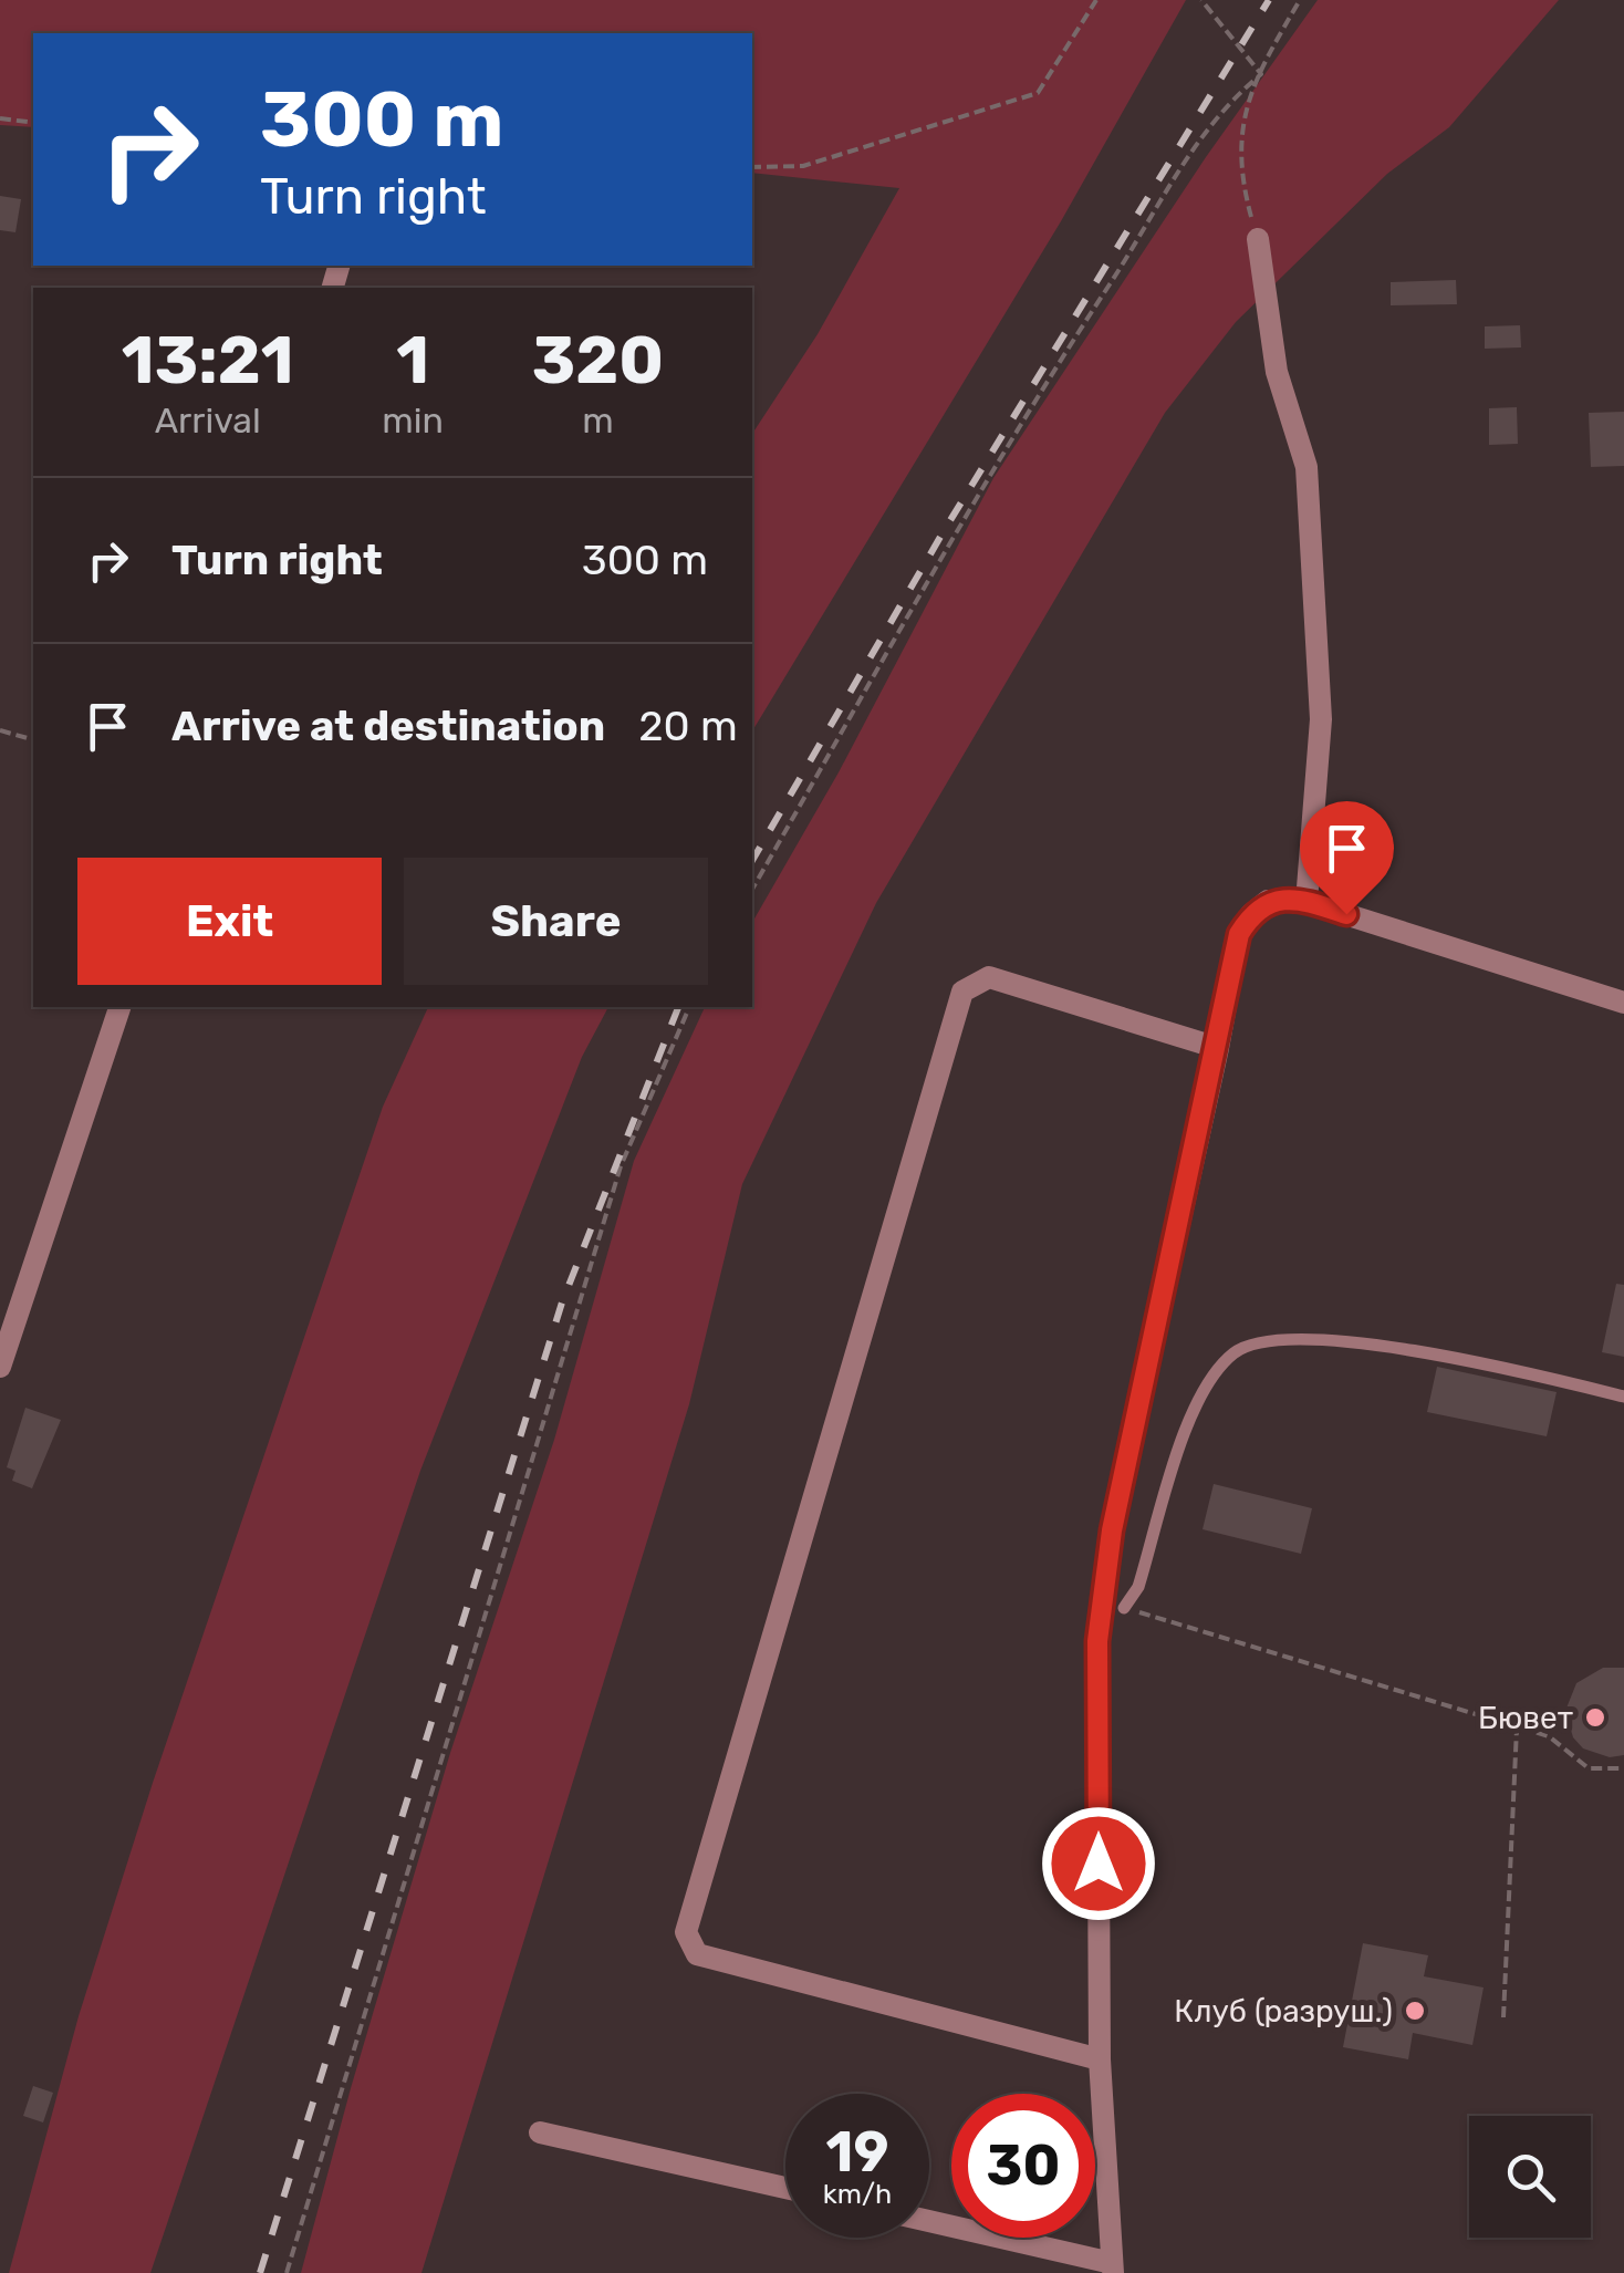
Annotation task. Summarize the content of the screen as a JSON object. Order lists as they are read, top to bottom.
{
  "places": ["Бювет", "Клуб (разруш.)"],
  "page": {
    "turn": ["300 m", "Turn right"],
    "eta": [
      "13:21",
      "Arrival",
      "1",
      "min",
      "320",
      "m"
    ],
    "list": [
      {
        "name": "Turn right",
        "value": "300 m"
      },
      {
        "name": "Arrive at destination",
        "value": "20 m"
      }
    ],
    "buttons": ["Exit", "Share"],
    "speed": "19 km/h",
    "limit": "30"
  }
}
